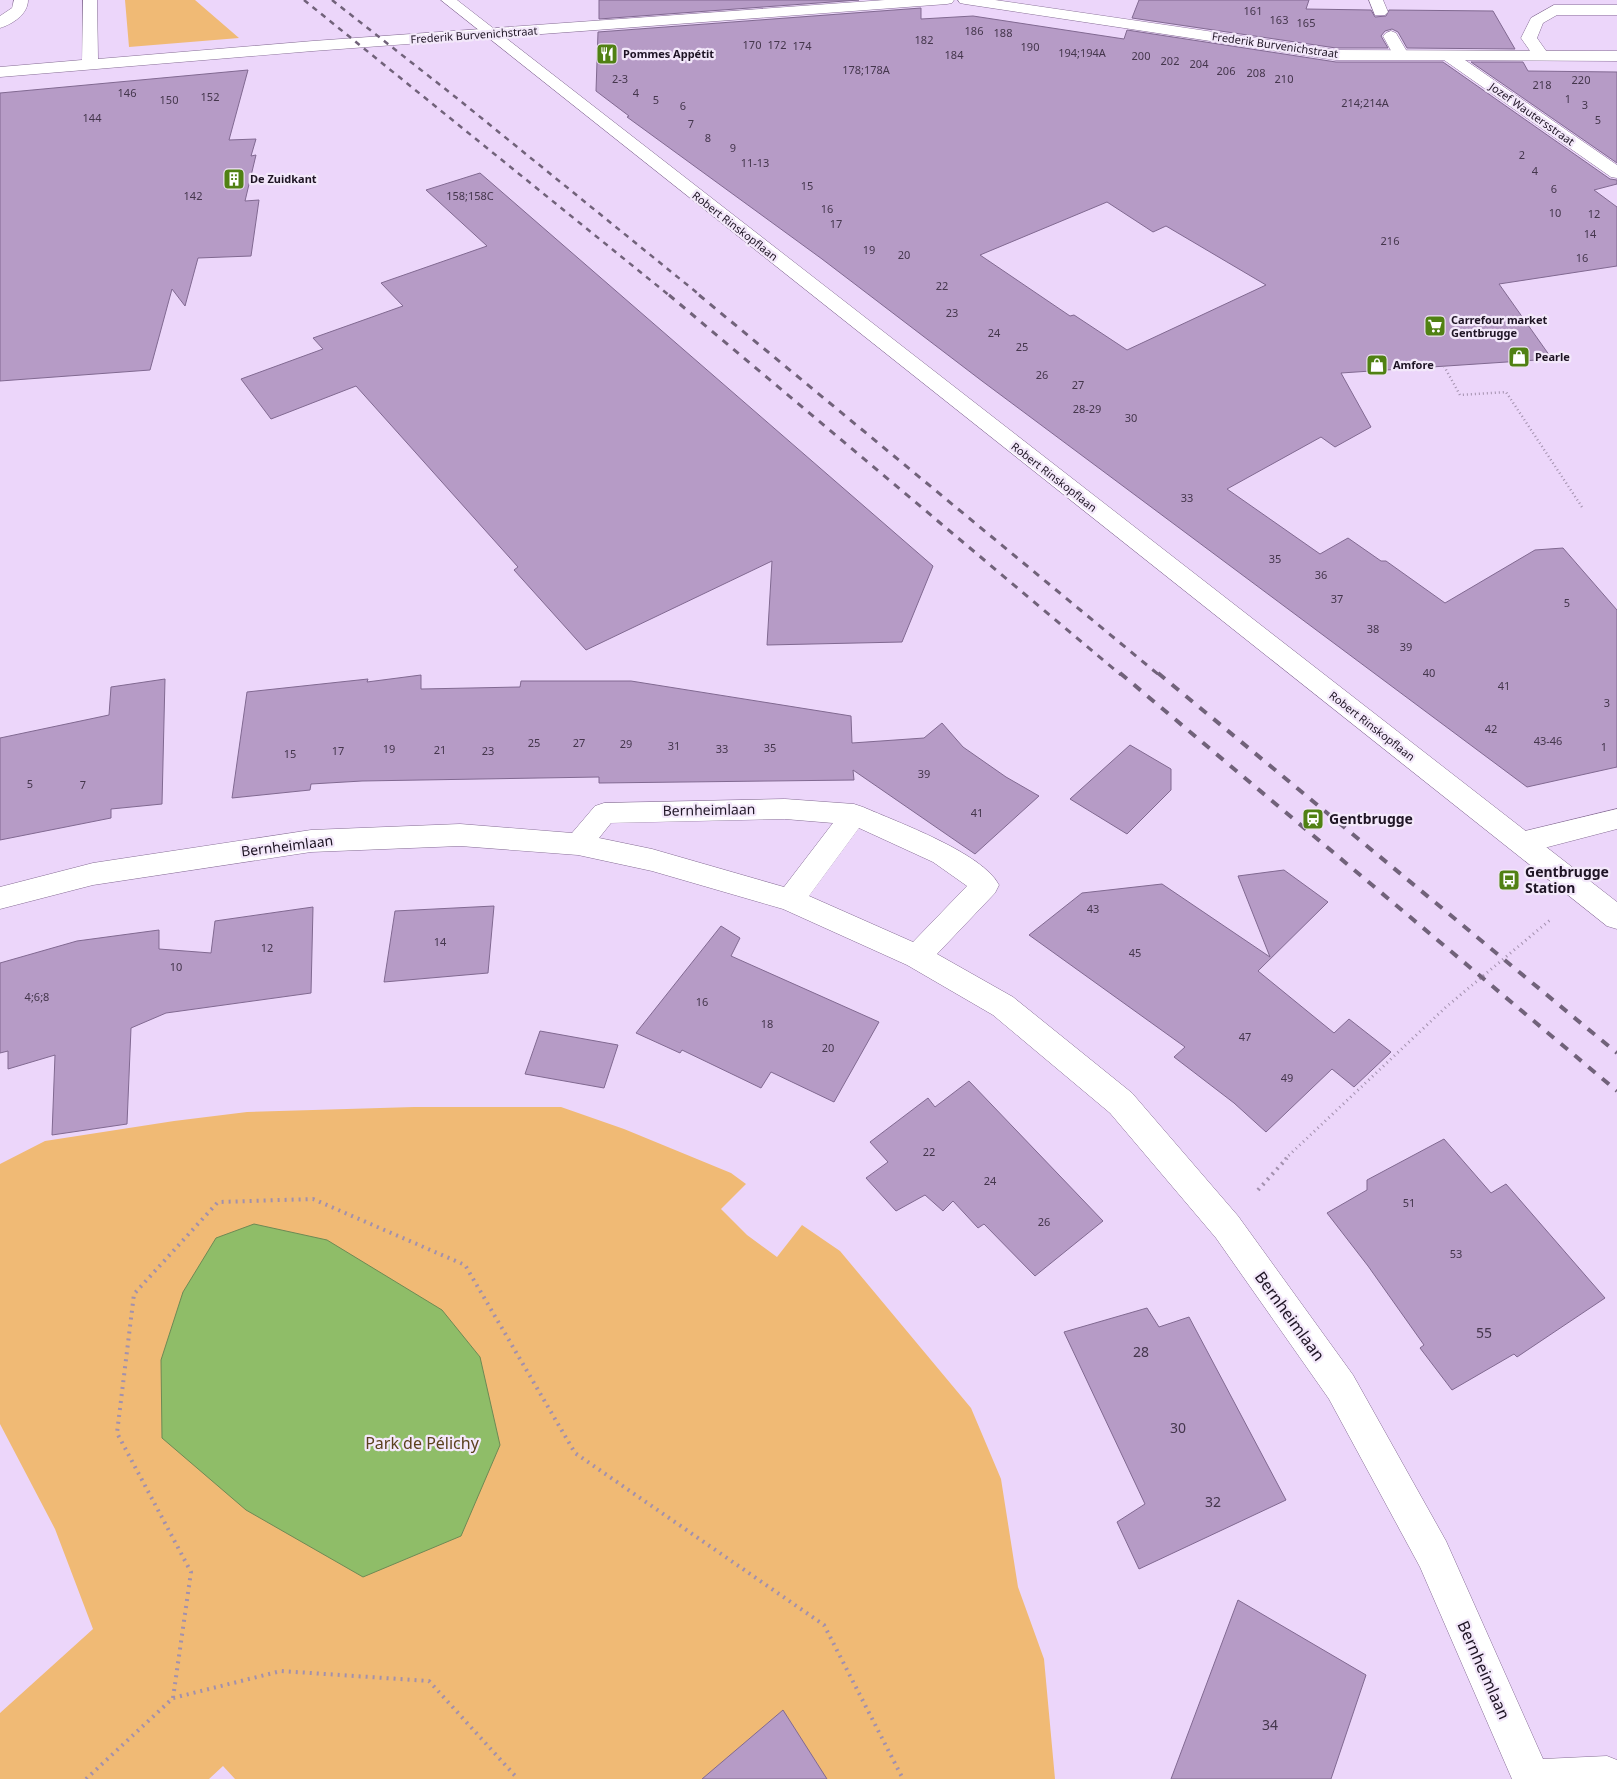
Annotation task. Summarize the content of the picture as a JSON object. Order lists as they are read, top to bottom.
{
  "streets": {
    "street": [
      "Frederik Burvenichstraat",
      "Jozef Wautersstraat",
      "Robert Rinskopflaan",
      "Bernheimlaan"
    ]
  },
  "crossings": [
    ["Frederik Burvenichstraat", "Jozef Wautersstraat"],
    ["Frederik Burvenichstraat", "Robert Rinskopflaan"]
  ],
  "parks": ["Park de Pélichy"],
  "places": {
    "restaurant": ["Pommes Appétit"],
    "building": ["De Zuidkant"],
    "supermarket": ["Carrefour market Gentbrugge"],
    "shop": ["Pearle", "Amfore"],
    "station": ["Gentbrugge"],
    "bus stop": ["Gentbrugge Station"]
  },
  "house_numbers": [
    "161",
    "163",
    "165",
    "186",
    "188",
    "182",
    "170",
    "172",
    "174",
    "190",
    "194;194A",
    "184",
    "200",
    "202",
    "204",
    "178;178A",
    "206",
    "208",
    "2-3",
    "210",
    "220",
    "218",
    "146",
    "4",
    "152",
    "1",
    "150",
    "5",
    "214;214A",
    "3",
    "6",
    "144",
    "5",
    "7",
    "8",
    "9",
    "2",
    "11-13",
    "4",
    "15",
    "6",
    "142",
    "158;158C",
    "16",
    "10",
    "12",
    "17",
    "14",
    "216",
    "19",
    "20",
    "16",
    "22",
    "23",
    "24",
    "25",
    "26",
    "27",
    "28-29",
    "30",
    "33",
    "35",
    "36",
    "37",
    "5",
    "38",
    "39",
    "40",
    "41",
    "3",
    "42",
    "43-46",
    "25",
    "27",
    "29",
    "31",
    "1",
    "35",
    "19",
    "33",
    "21",
    "17",
    "23",
    "15",
    "39",
    "5",
    "7",
    "41",
    "43",
    "14",
    "12",
    "45",
    "10",
    "4;6;8",
    "16",
    "18",
    "47",
    "20",
    "49",
    "22",
    "24",
    "51",
    "26",
    "53",
    "55",
    "28",
    "30",
    "32",
    "34"
  ]
}
